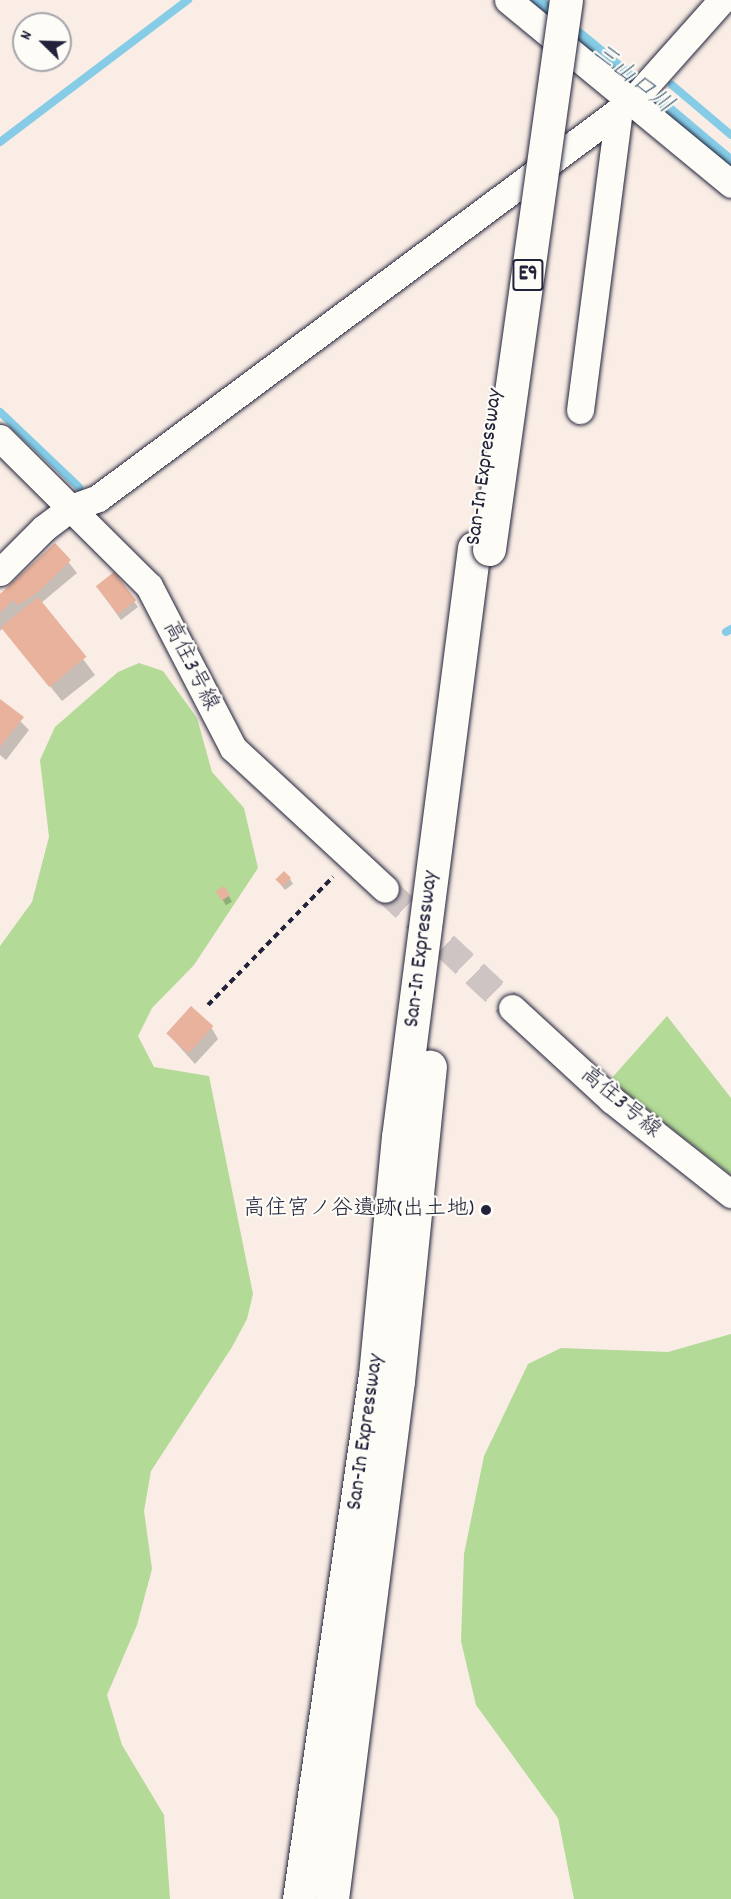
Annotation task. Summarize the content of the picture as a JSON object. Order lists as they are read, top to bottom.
{
  "streets": {
    "highway": ["E9", "San-In Expressway"],
    "street": ["高住3号線"]
  },
  "water": ["三山口川"],
  "places": ["高住宮ノ谷遺跡(出土地)"],
  "north": "top left"
}
